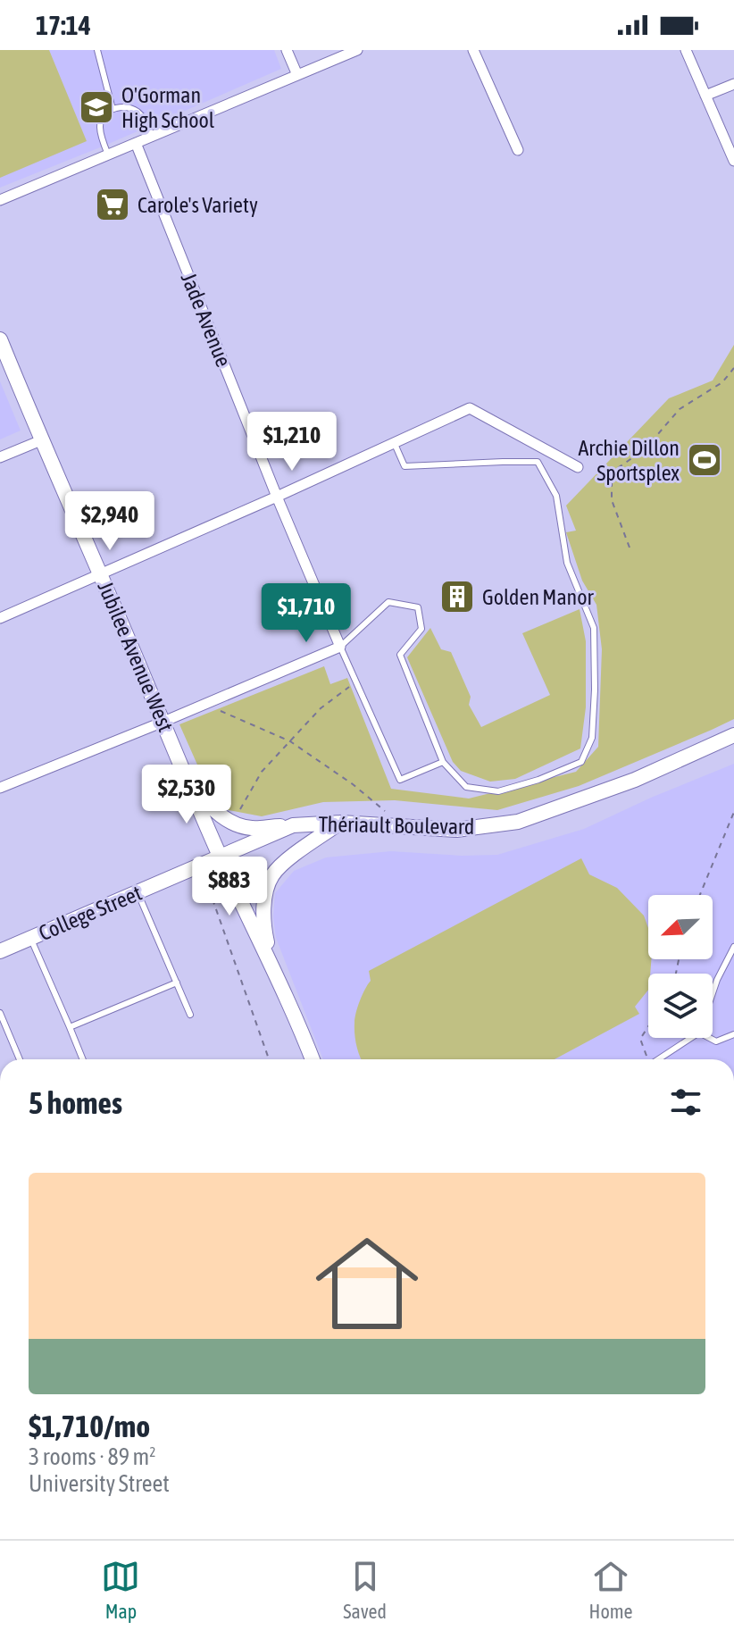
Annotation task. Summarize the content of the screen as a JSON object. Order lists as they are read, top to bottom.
{
  "streets": {
    "main road": ["Jubilee Avenue West", "Thériault Boulevard", "College Street"],
    "street": ["Jade Avenue"]
  },
  "crossings": [
    ["Jubilee Avenue West", "Thériault Boulevard"],
    ["Jubilee Avenue West", "College Street"],
    ["Thériault Boulevard", "College Street"]
  ],
  "places": {
    "school or university": ["O'Gorman High School"],
    "supermarket": ["Carole's Variety"],
    "sports": ["Archie Dillon Sportsplex"],
    "building": ["Golden Manor"]
  },
  "north": "bottom left",
  "page": {
    "status": "17:14",
    "price": [
      "$1,210",
      "$2,940",
      "$1,710",
      "$2,530",
      "$883"
    ],
    "heading": "5 homes",
    "list": [
      {
        "name": "$1,710/mo",
        "note": "3 rooms · 89 m² · University Street"
      }
    ],
    "tabs": ["Map", "Saved", "Home"]
  }
}
